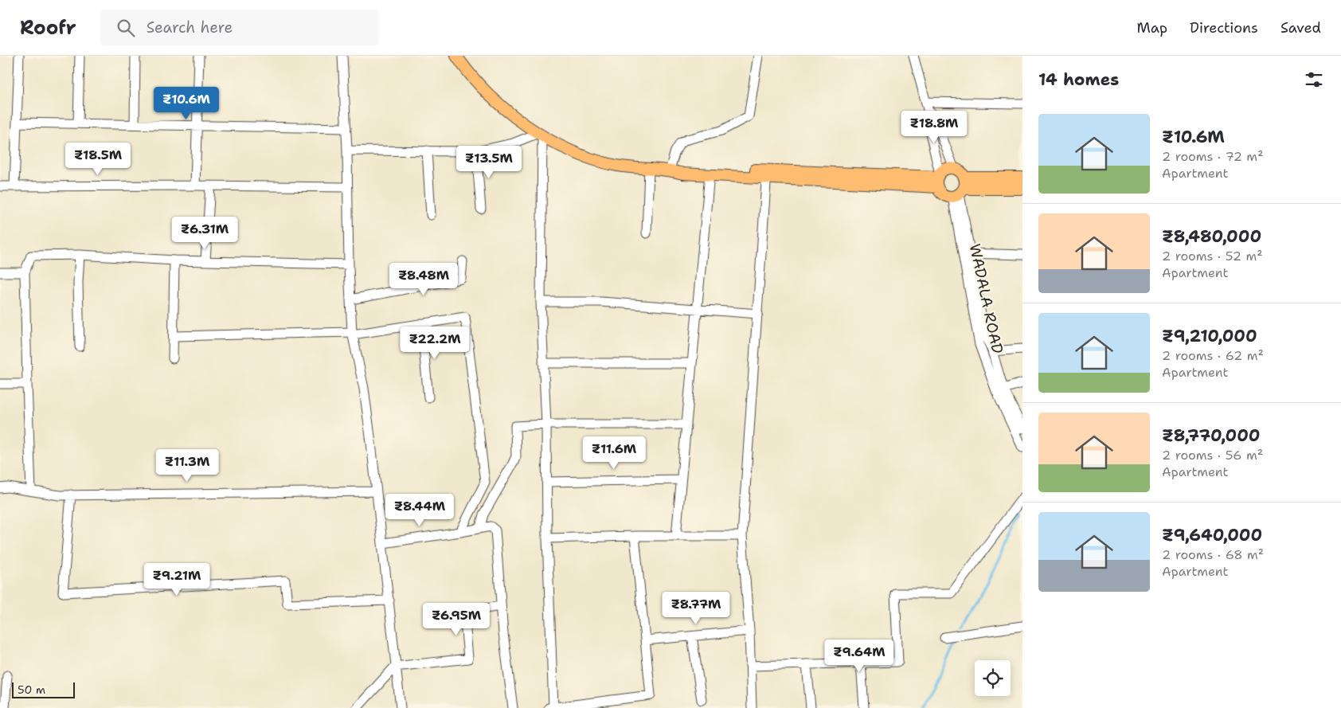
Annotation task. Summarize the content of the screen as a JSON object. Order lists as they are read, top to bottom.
{
  "streets": {
    "street": ["WADALA ROAD"]
  },
  "scale_bar": "50 m",
  "page": {
    "header": "Roofr",
    "search": "Search here",
    "nav": ["Map", "Directions", "Saved"],
    "heading": "14 homes",
    "price": [
      "₹10.6M",
      "₹18.8M",
      "₹18.5M",
      "₹13.5M",
      "₹6.31M",
      "₹8.48M",
      "₹22.2M",
      "₹11.6M",
      "₹11.3M",
      "₹8.44M",
      "₹9.21M",
      "₹8.77M",
      "₹6.95M",
      "₹9.64M"
    ],
    "list": [
      {
        "name": "₹10.6M",
        "note": "2 rooms · 72 m² · Apartment"
      },
      {
        "name": "₹8,480,000",
        "note": "2 rooms · 52 m² · Apartment"
      },
      {
        "name": "₹9,210,000",
        "note": "2 rooms · 62 m² · Apartment"
      },
      {
        "name": "₹8,770,000",
        "note": "2 rooms · 56 m² · Apartment"
      },
      {
        "name": "₹9,640,000",
        "note": "2 rooms · 68 m² · Apartment"
      }
    ],
    "scale": "50 m"
  }
}
